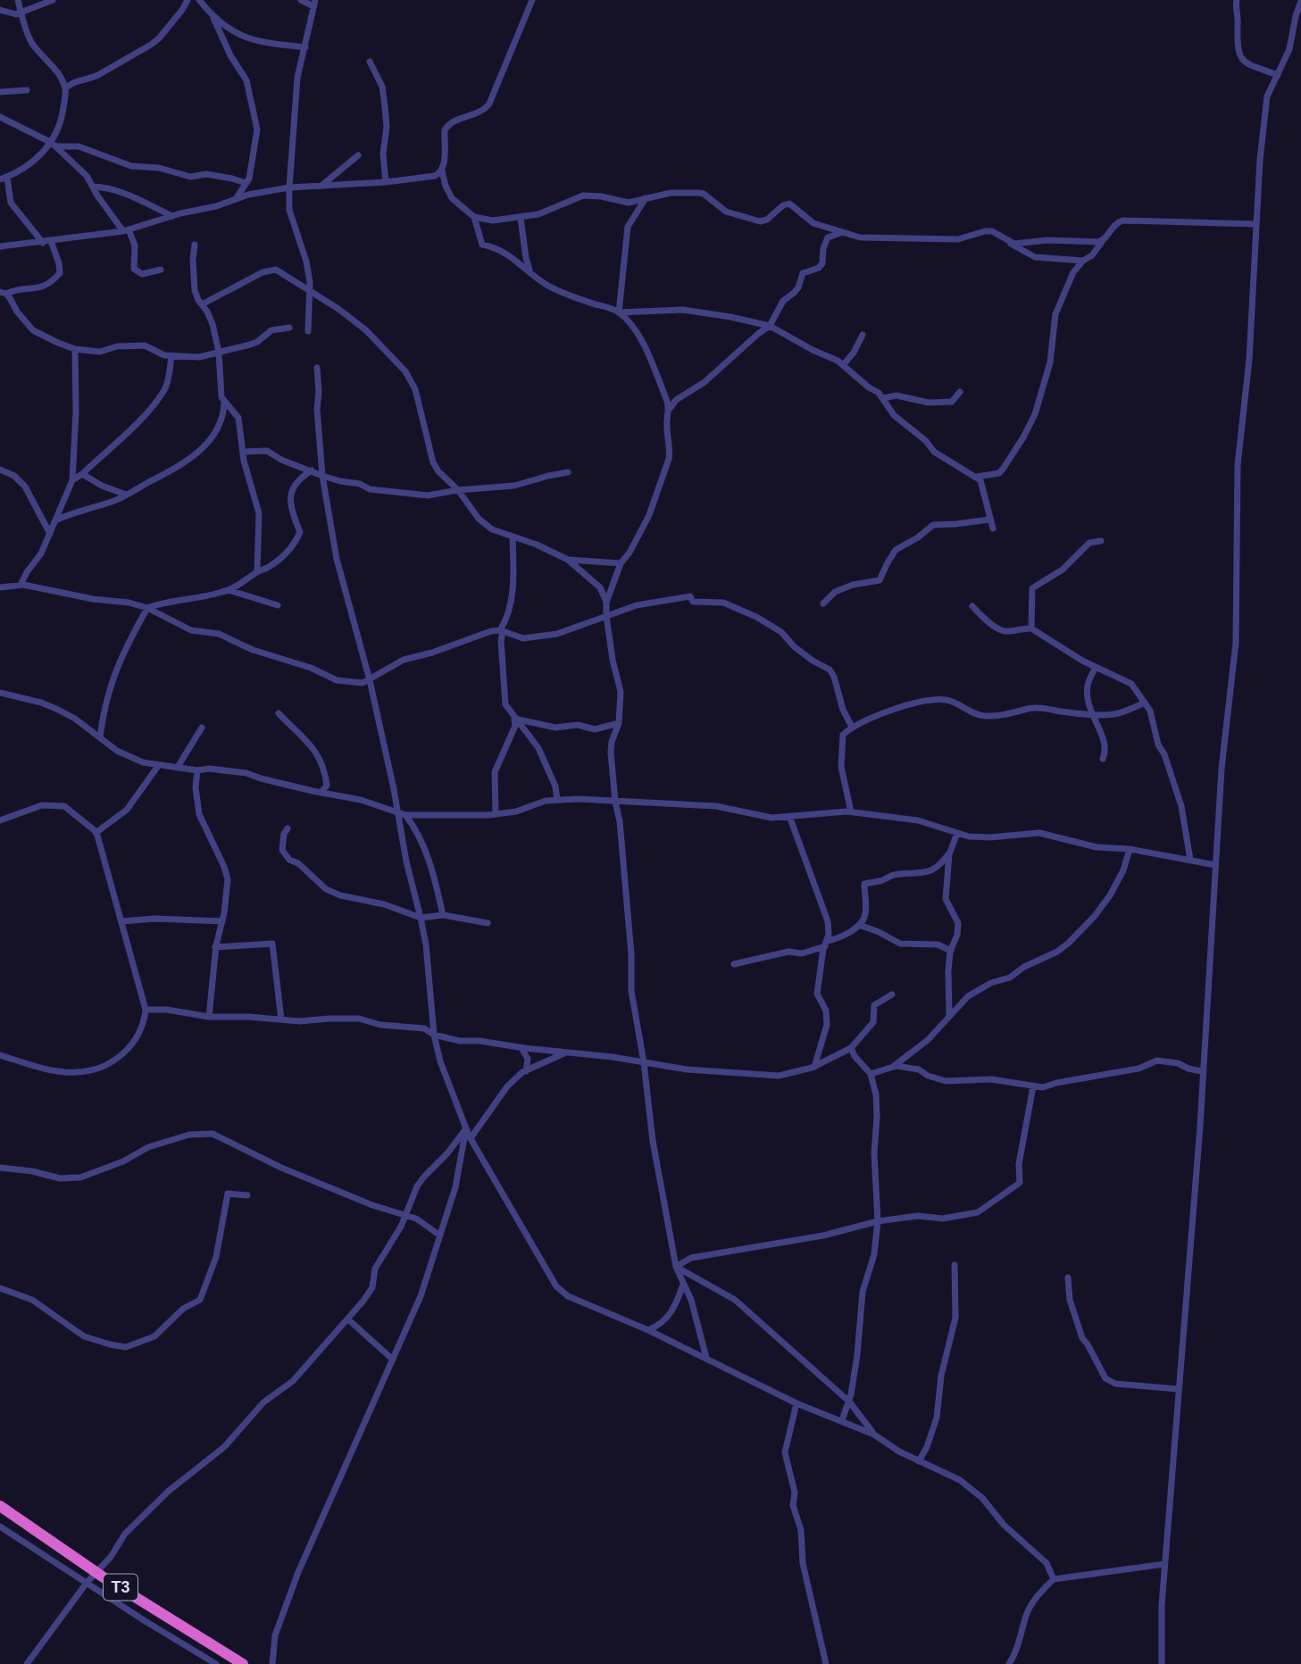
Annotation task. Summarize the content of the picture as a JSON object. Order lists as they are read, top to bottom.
{
  "streets": {
    "highway": ["T3"]
  }
}
